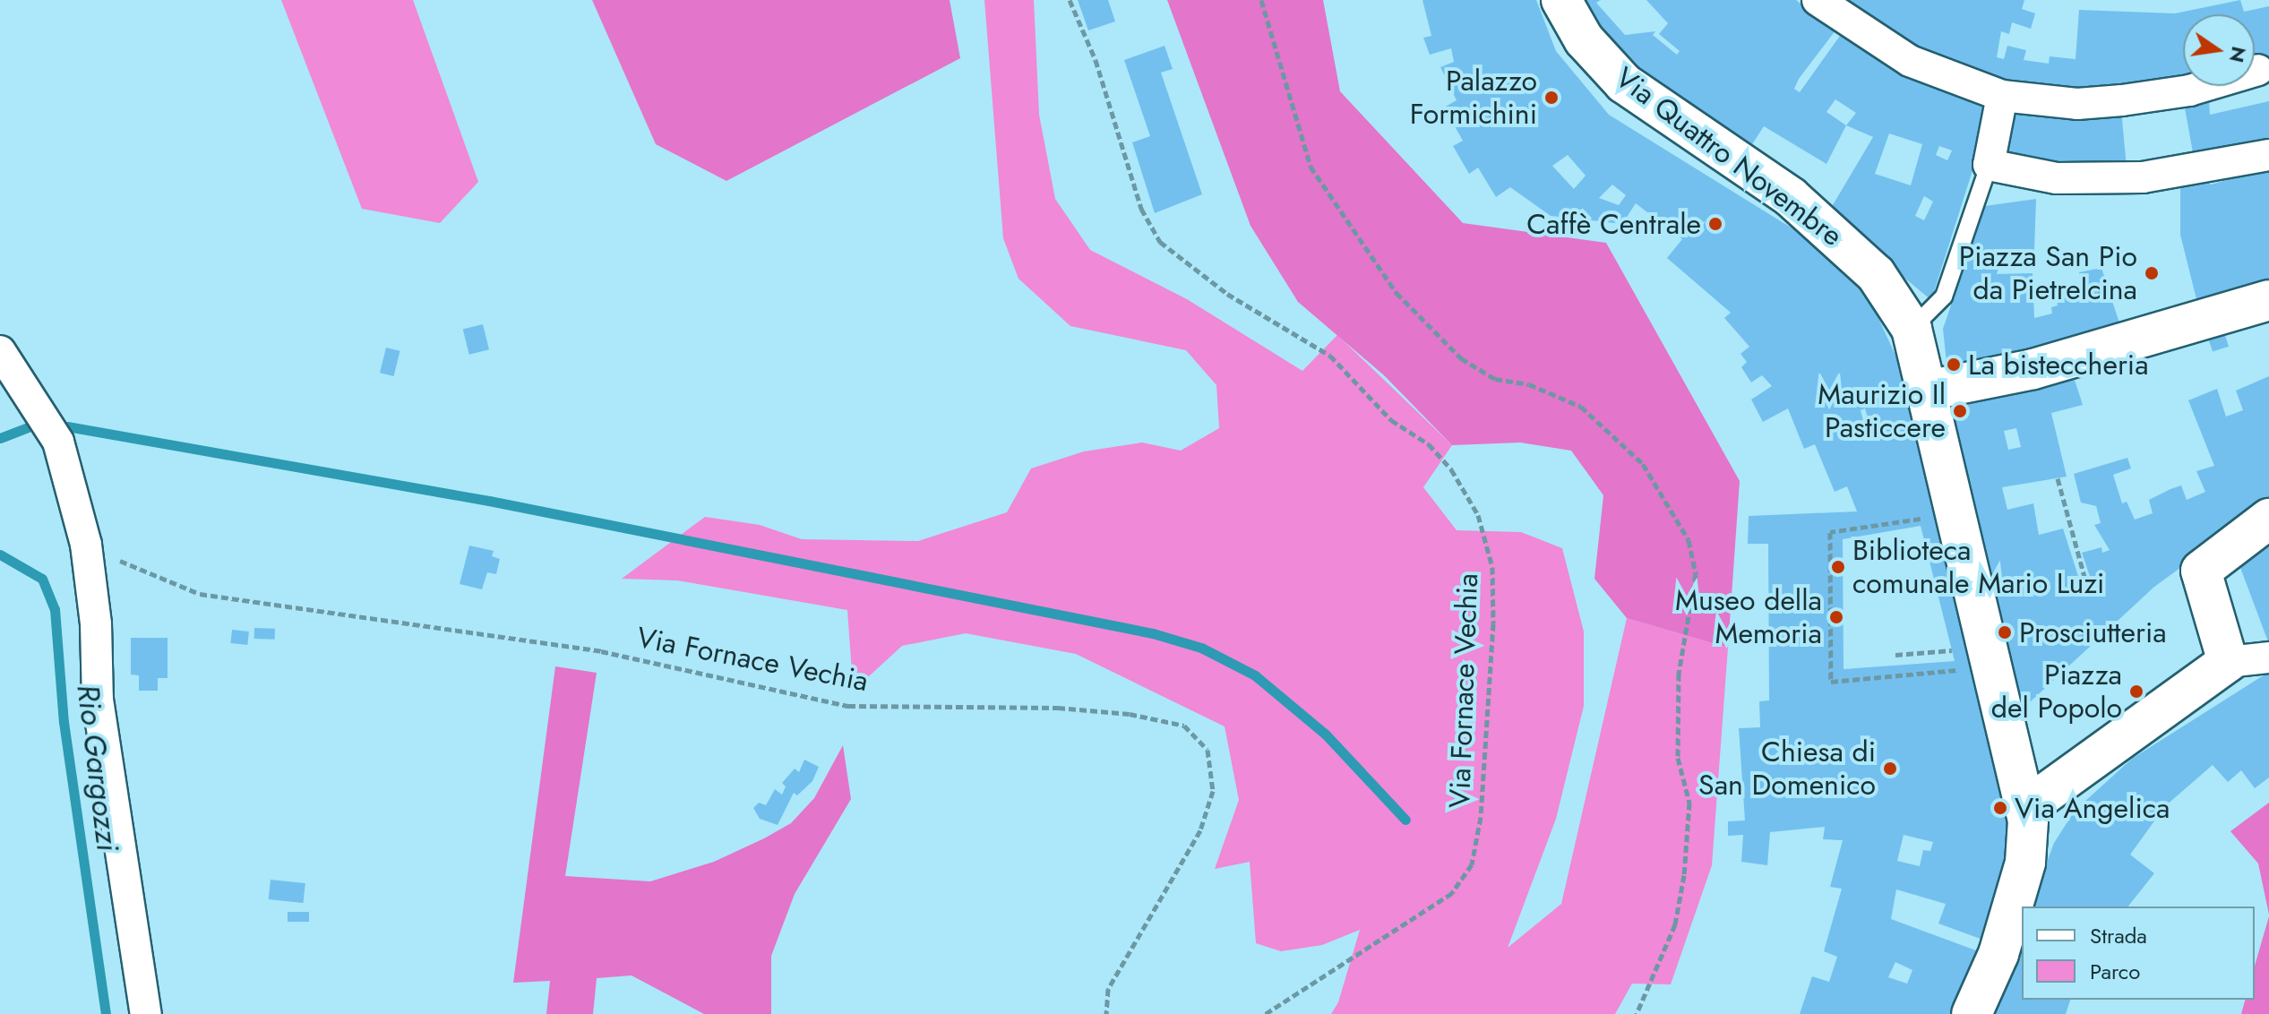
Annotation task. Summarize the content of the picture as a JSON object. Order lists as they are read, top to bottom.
{
  "streets": {
    "main road": ["Via Quattro Novembre"],
    "path": ["Via Fornace Vechia"]
  },
  "water": ["Rio Gargozzi"],
  "places": [
    "Palazzo Formichini",
    "Caffè Centrale",
    "Piazza San Pio da Pietrelcina",
    "La bisteccheria",
    "Maurizio Il Pasticcere",
    "Biblioteca comunale Mario Luzi",
    "Museo della Memoria",
    "Prosciutteria",
    "Piazza del Popolo",
    "Chiesa di San Domenico",
    "Via Angelica"
  ],
  "legend": ["Strada", "Parco"],
  "north": "right"
}
